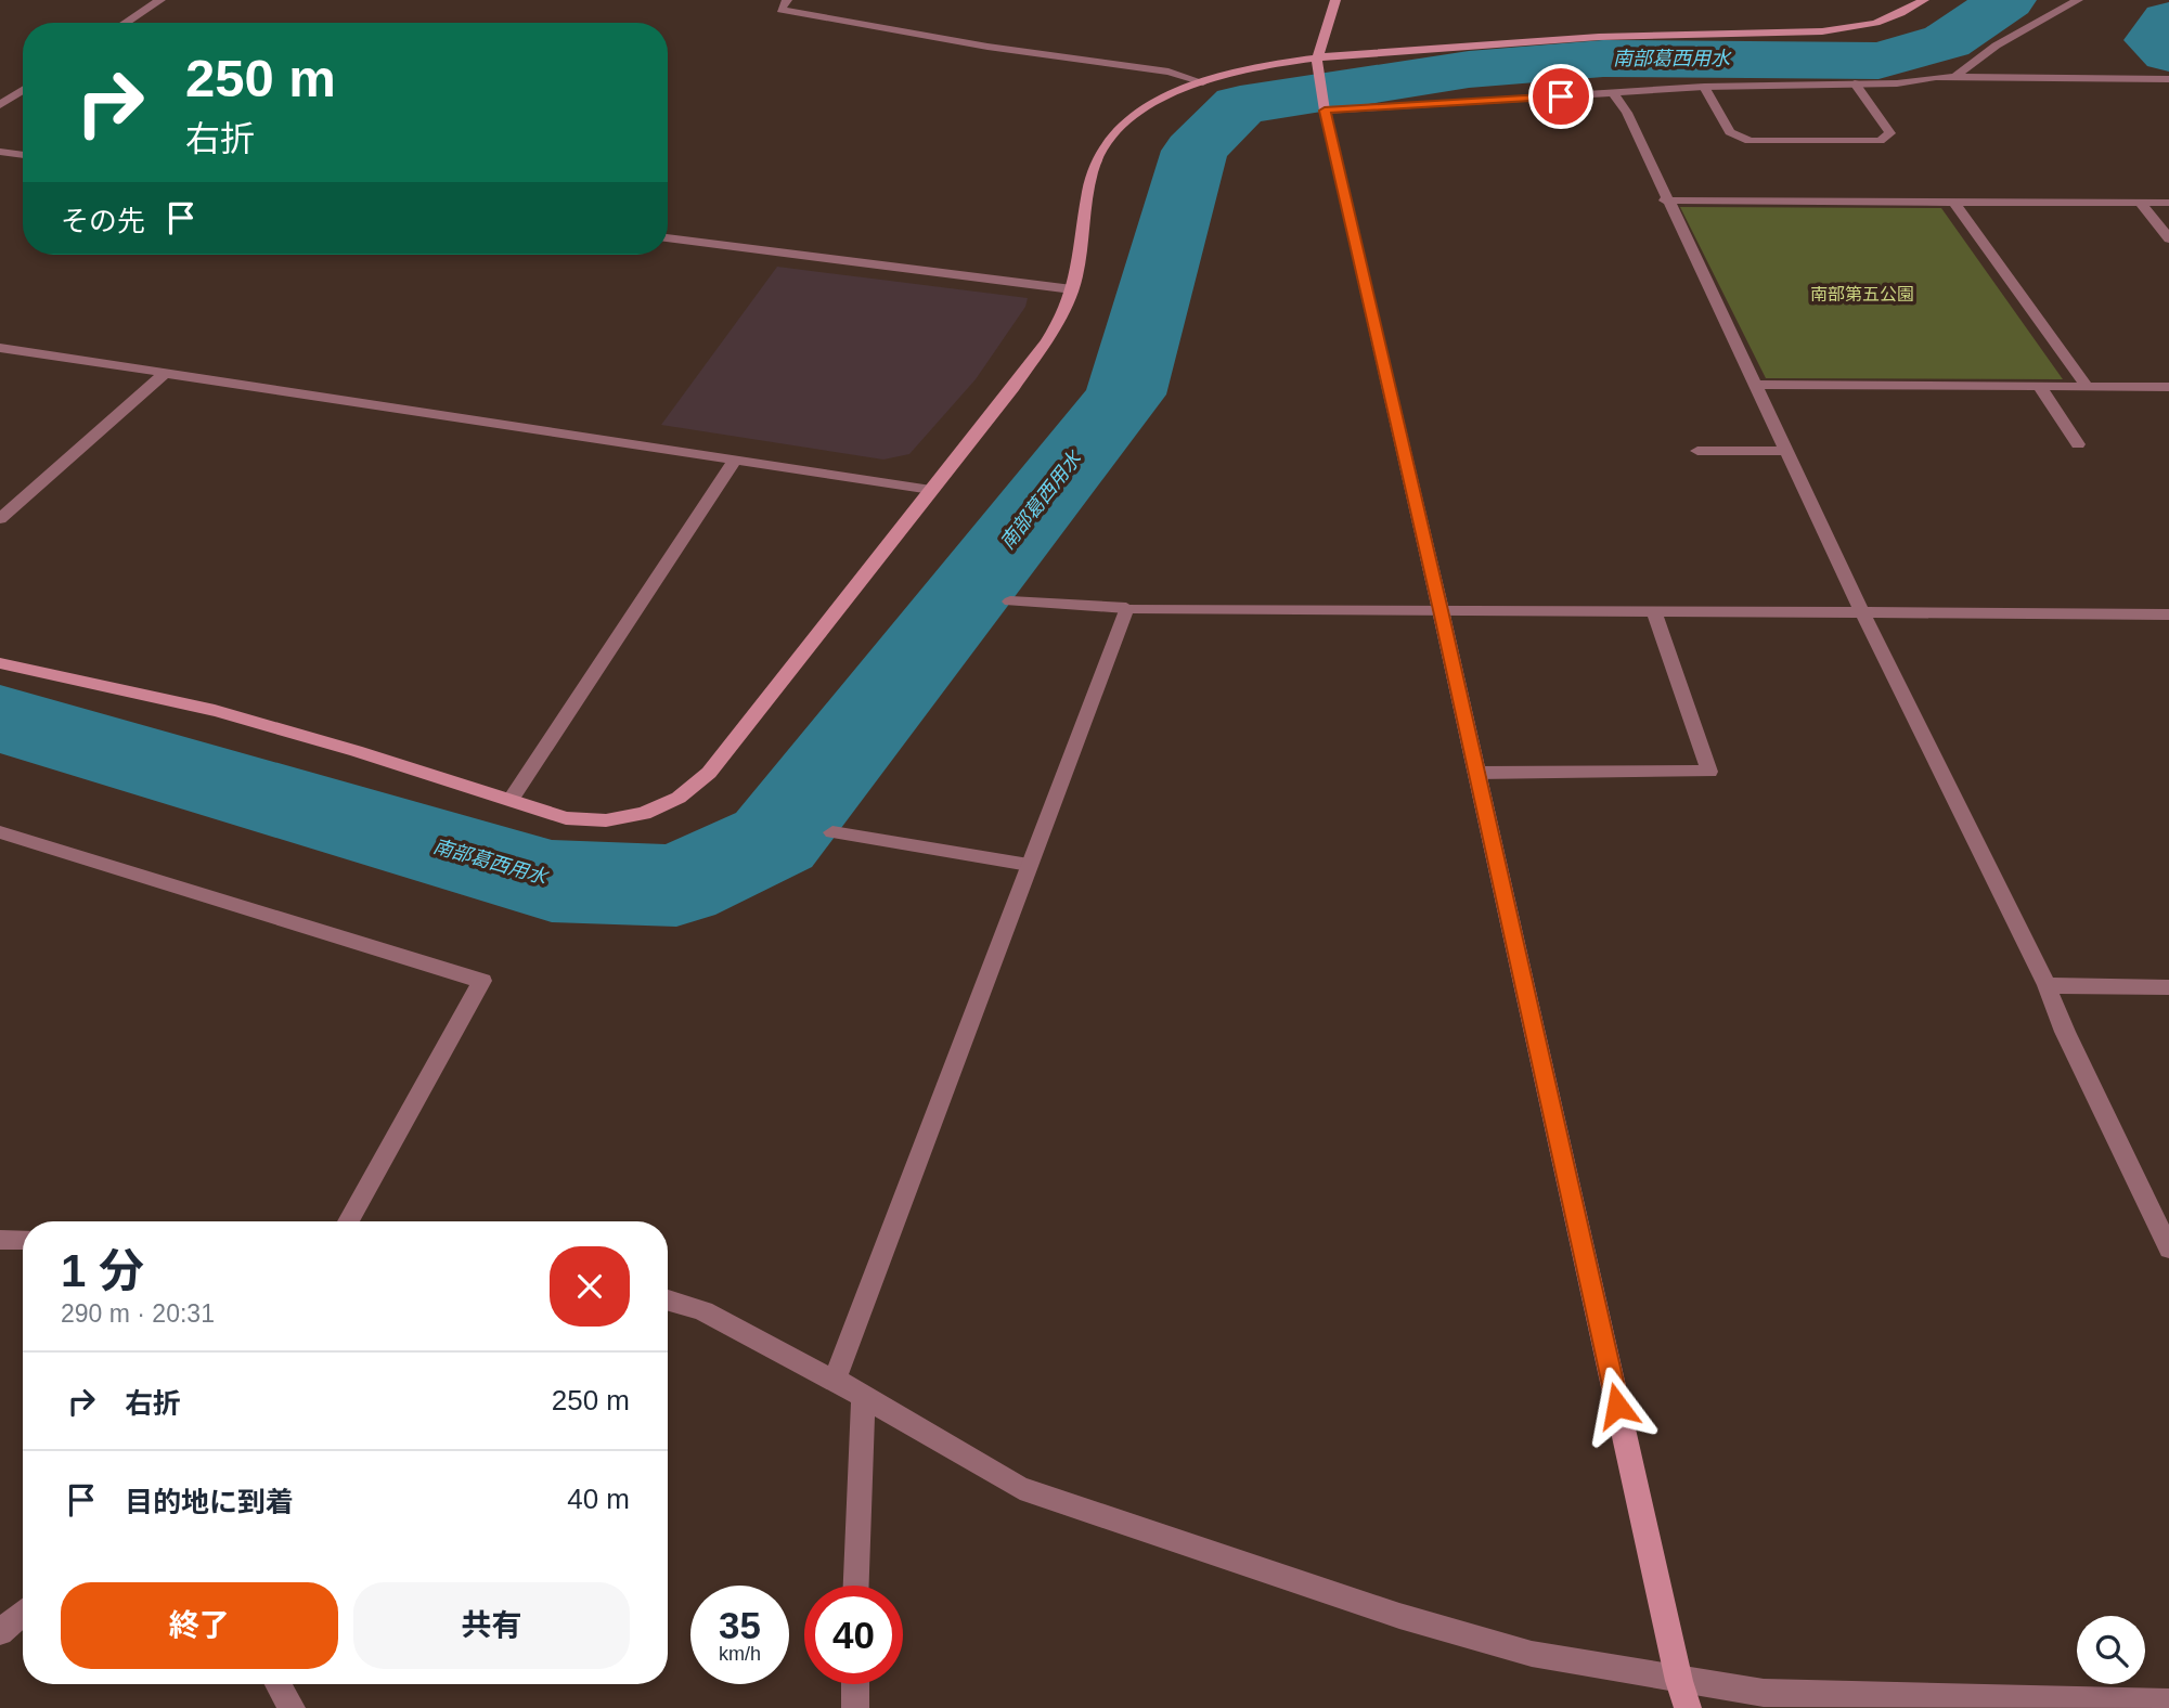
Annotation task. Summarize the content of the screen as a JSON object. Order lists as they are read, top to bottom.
{
  "water": ["南部葛西用水"],
  "parks": ["南部第五公園"],
  "page": {
    "turn": ["250 m", "右折"],
    "then": "その先",
    "heading": ["1 分", "290 m · 20:31"],
    "list": [
      {
        "name": "右折",
        "value": "250 m"
      },
      {
        "name": "目的地に到着",
        "value": "40 m"
      }
    ],
    "buttons": ["終了", "共有"],
    "speed": "35 km/h",
    "limit": "40"
  }
}
